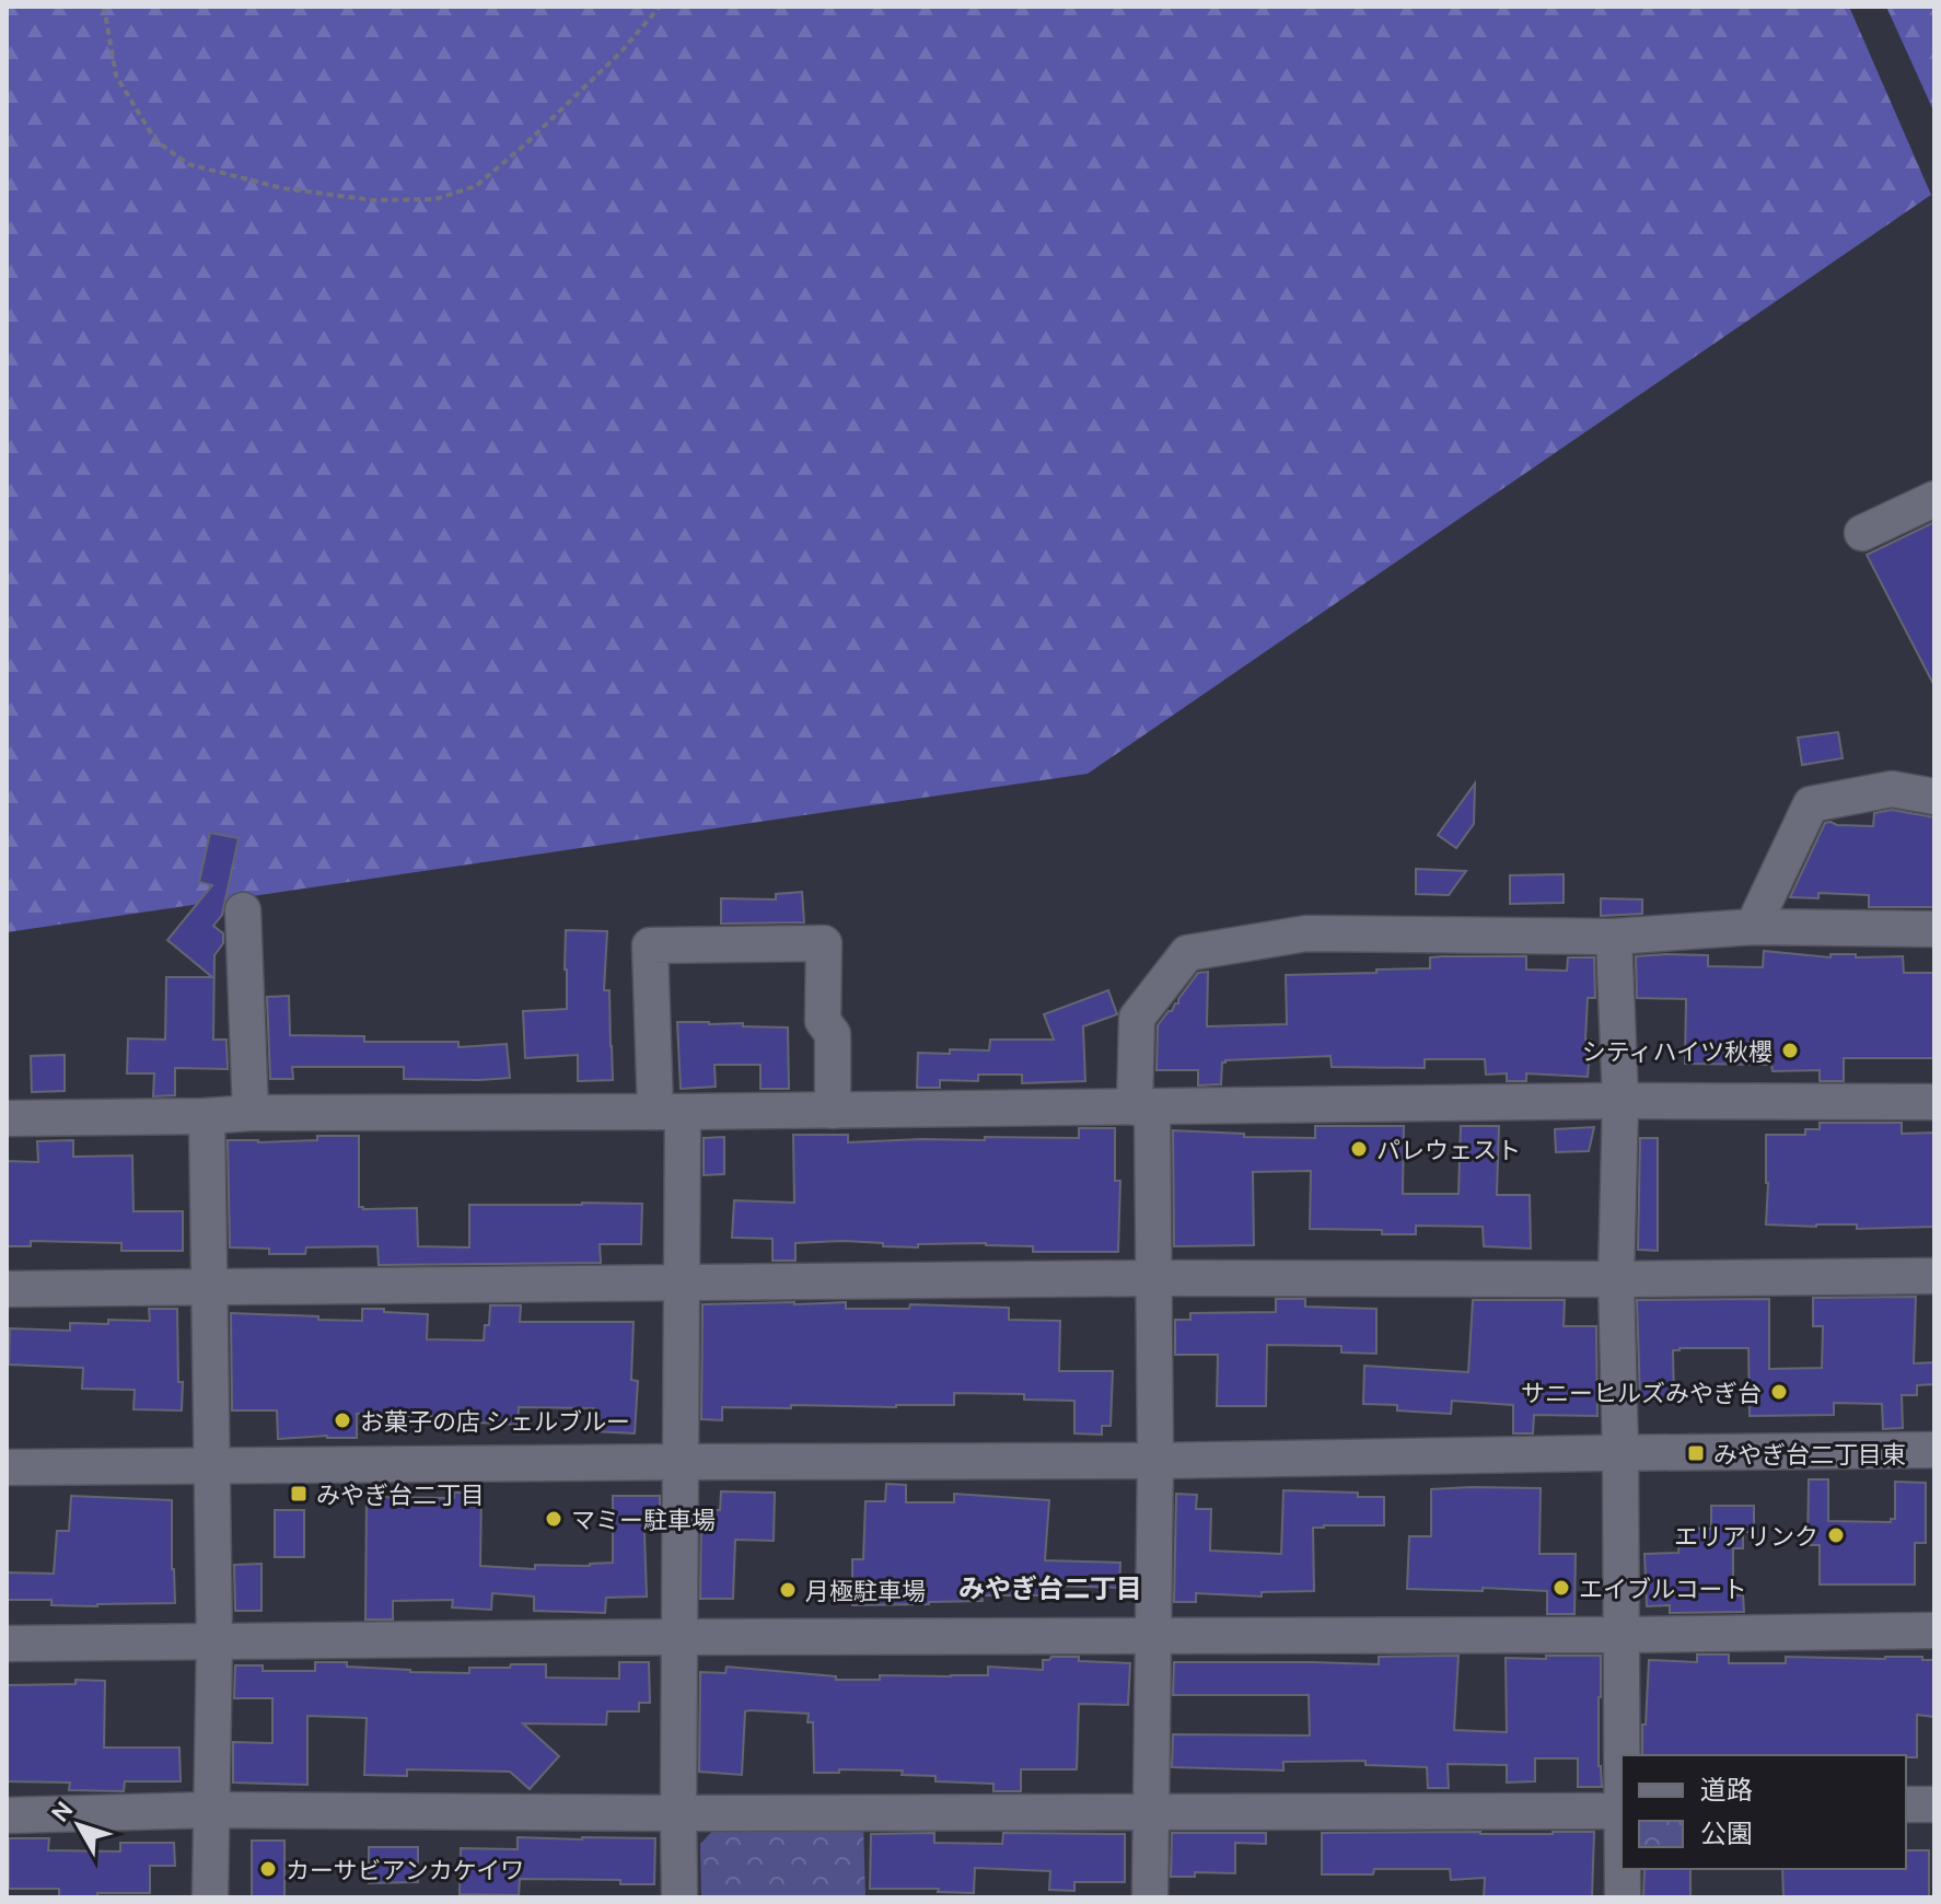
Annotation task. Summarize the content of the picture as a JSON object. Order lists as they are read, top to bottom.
{
  "districts": ["みやぎ台二丁目"],
  "places": {
    "other": [
      "シティハイツ秋櫻",
      "パレウェスト",
      "サニーヒルズみやぎ台",
      "お菓子の店 シェルブルー",
      "マミー駐車場",
      "エリアリンク",
      "エイブルコート",
      "月極駐車場",
      "カーサビアンカケイワ"
    ],
    "transit": ["みやぎ台二丁目東", "みやぎ台二丁目"]
  },
  "legend": ["道路", "公園"],
  "north": "top left"
}
